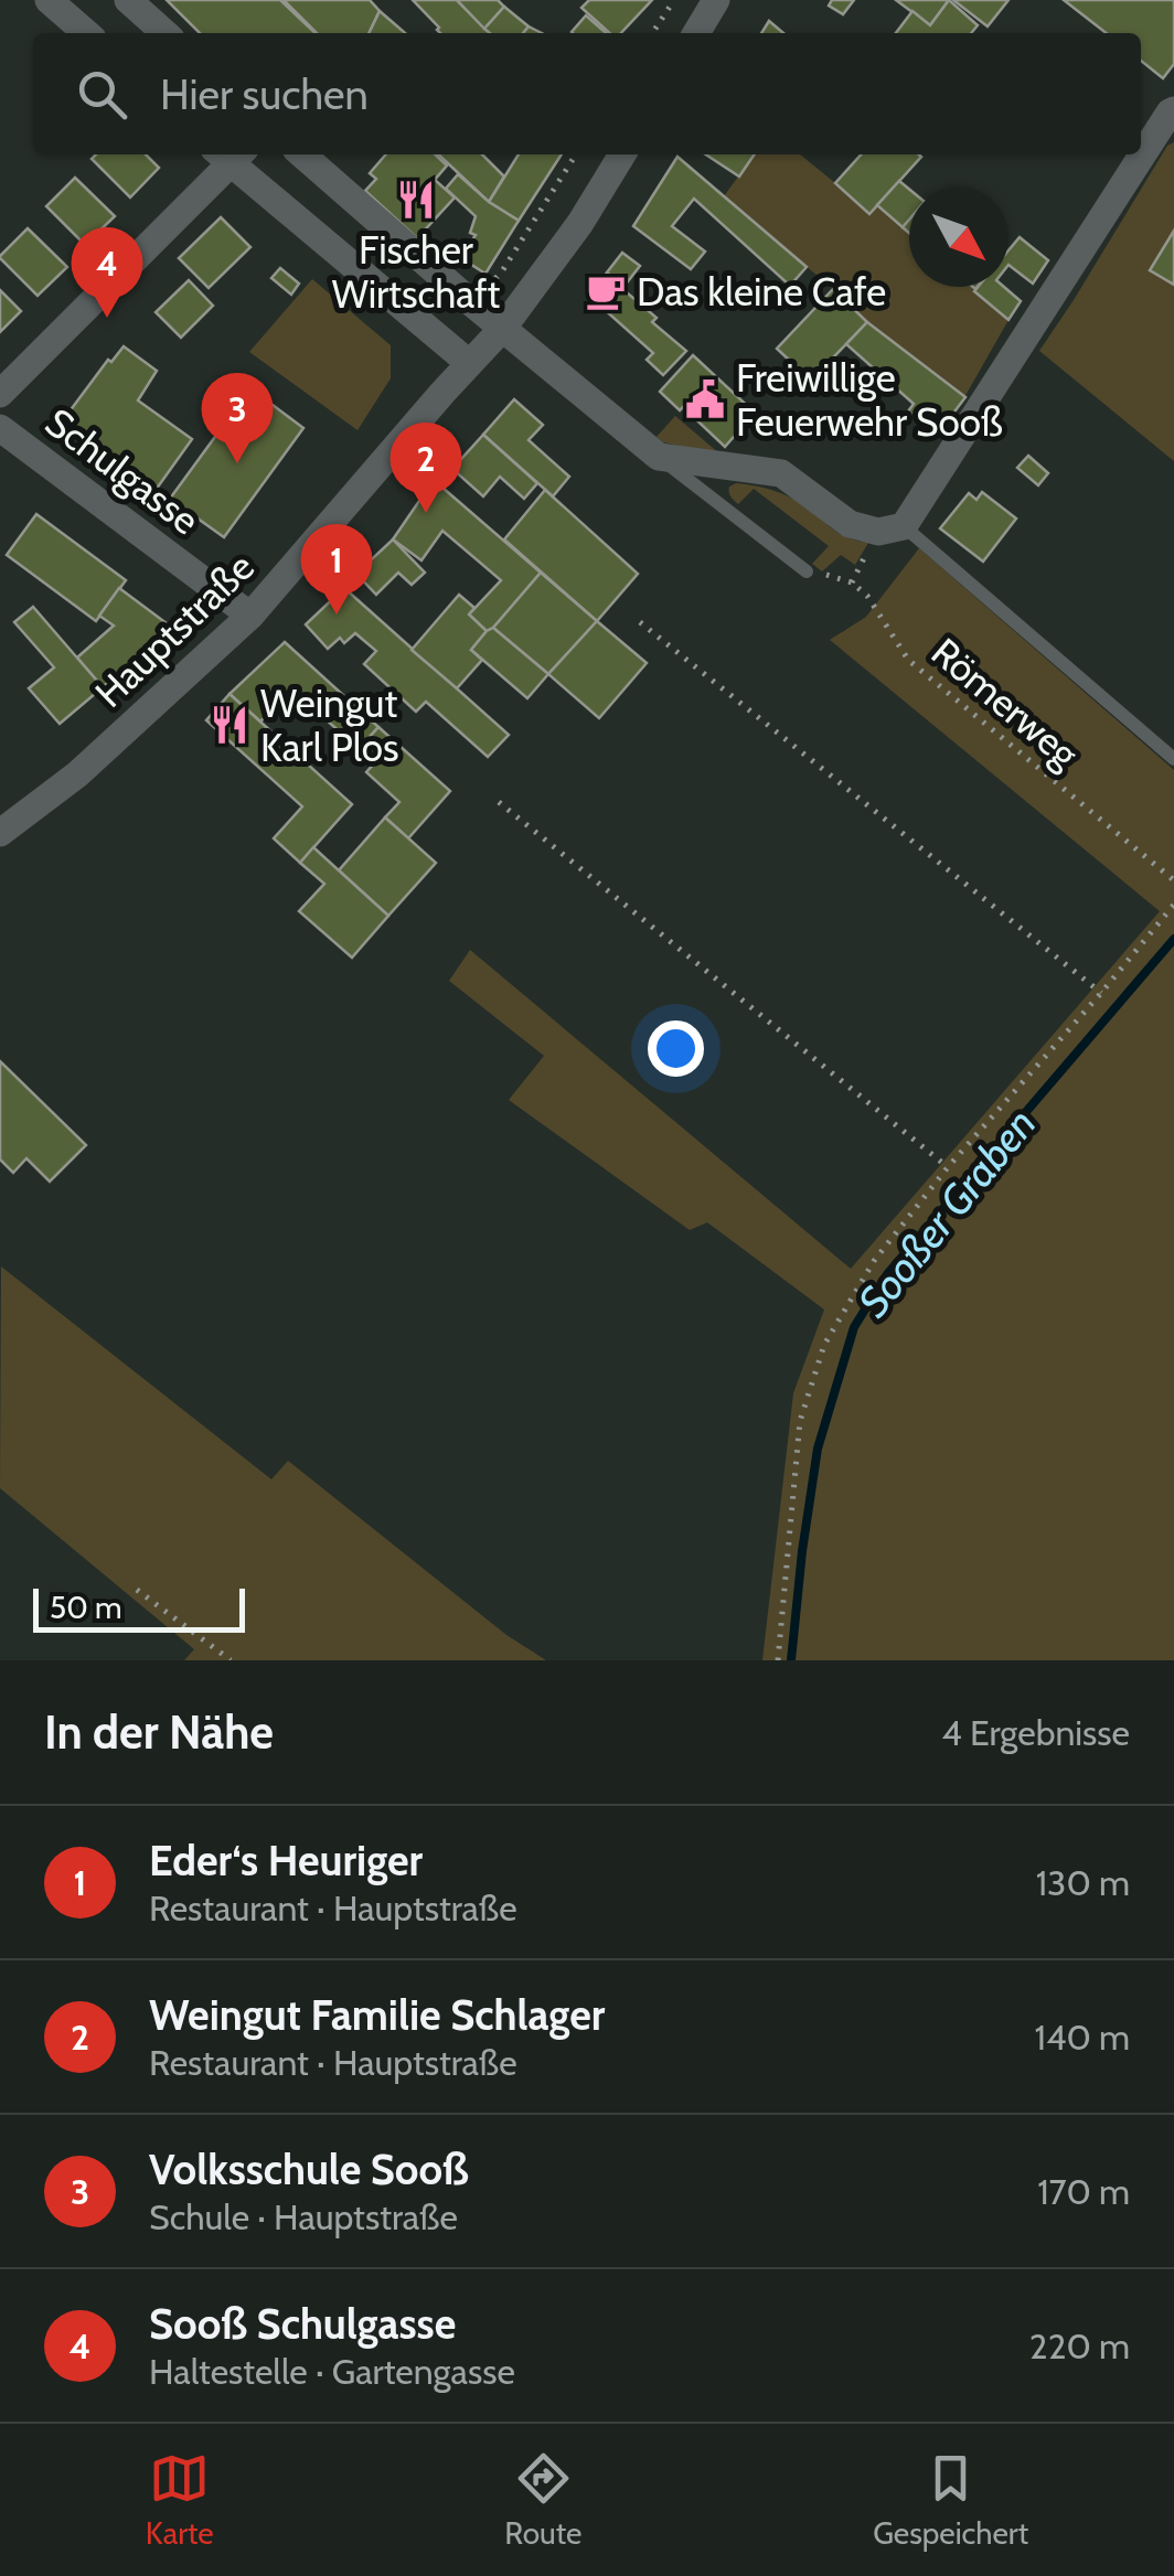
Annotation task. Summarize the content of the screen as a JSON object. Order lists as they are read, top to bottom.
{
  "streets": {
    "street": ["Schulgasse", "Hauptstraße"],
    "path": ["Römerweg"]
  },
  "crossings": [
    ["Schulgasse", "Hauptstraße"]
  ],
  "water": ["Sooßer Graben"],
  "places": {
    "restaurant": ["Fischer Wirtschaft", "Weingut Karl Plos"],
    "cafe": ["Das kleine Cafe"],
    "public building": ["Freiwillige Feuerwehr Sooß"]
  },
  "scale_bar": "50 m",
  "north": "bottom right",
  "page": {
    "search": "Hier suchen",
    "pins": [
      "4",
      "3",
      "2",
      "1"
    ],
    "scale": "50 m",
    "heading": ["In der Nähe", "4 Ergebnisse"],
    "list": [
      {
        "mark": "1",
        "name": "Eder‘s Heuriger",
        "note": "Restaurant · Hauptstraße",
        "value": "130 m"
      },
      {
        "mark": "2",
        "name": "Weingut Familie Schlager",
        "note": "Restaurant · Hauptstraße",
        "value": "140 m"
      },
      {
        "mark": "3",
        "name": "Volksschule Sooß",
        "note": "Schule · Hauptstraße",
        "value": "170 m"
      },
      {
        "mark": "4",
        "name": "Sooß Schulgasse",
        "note": "Haltestelle · Gartengasse",
        "value": "220 m"
      }
    ],
    "nav": ["Karte", "Route", "Gespeichert"]
  }
}
